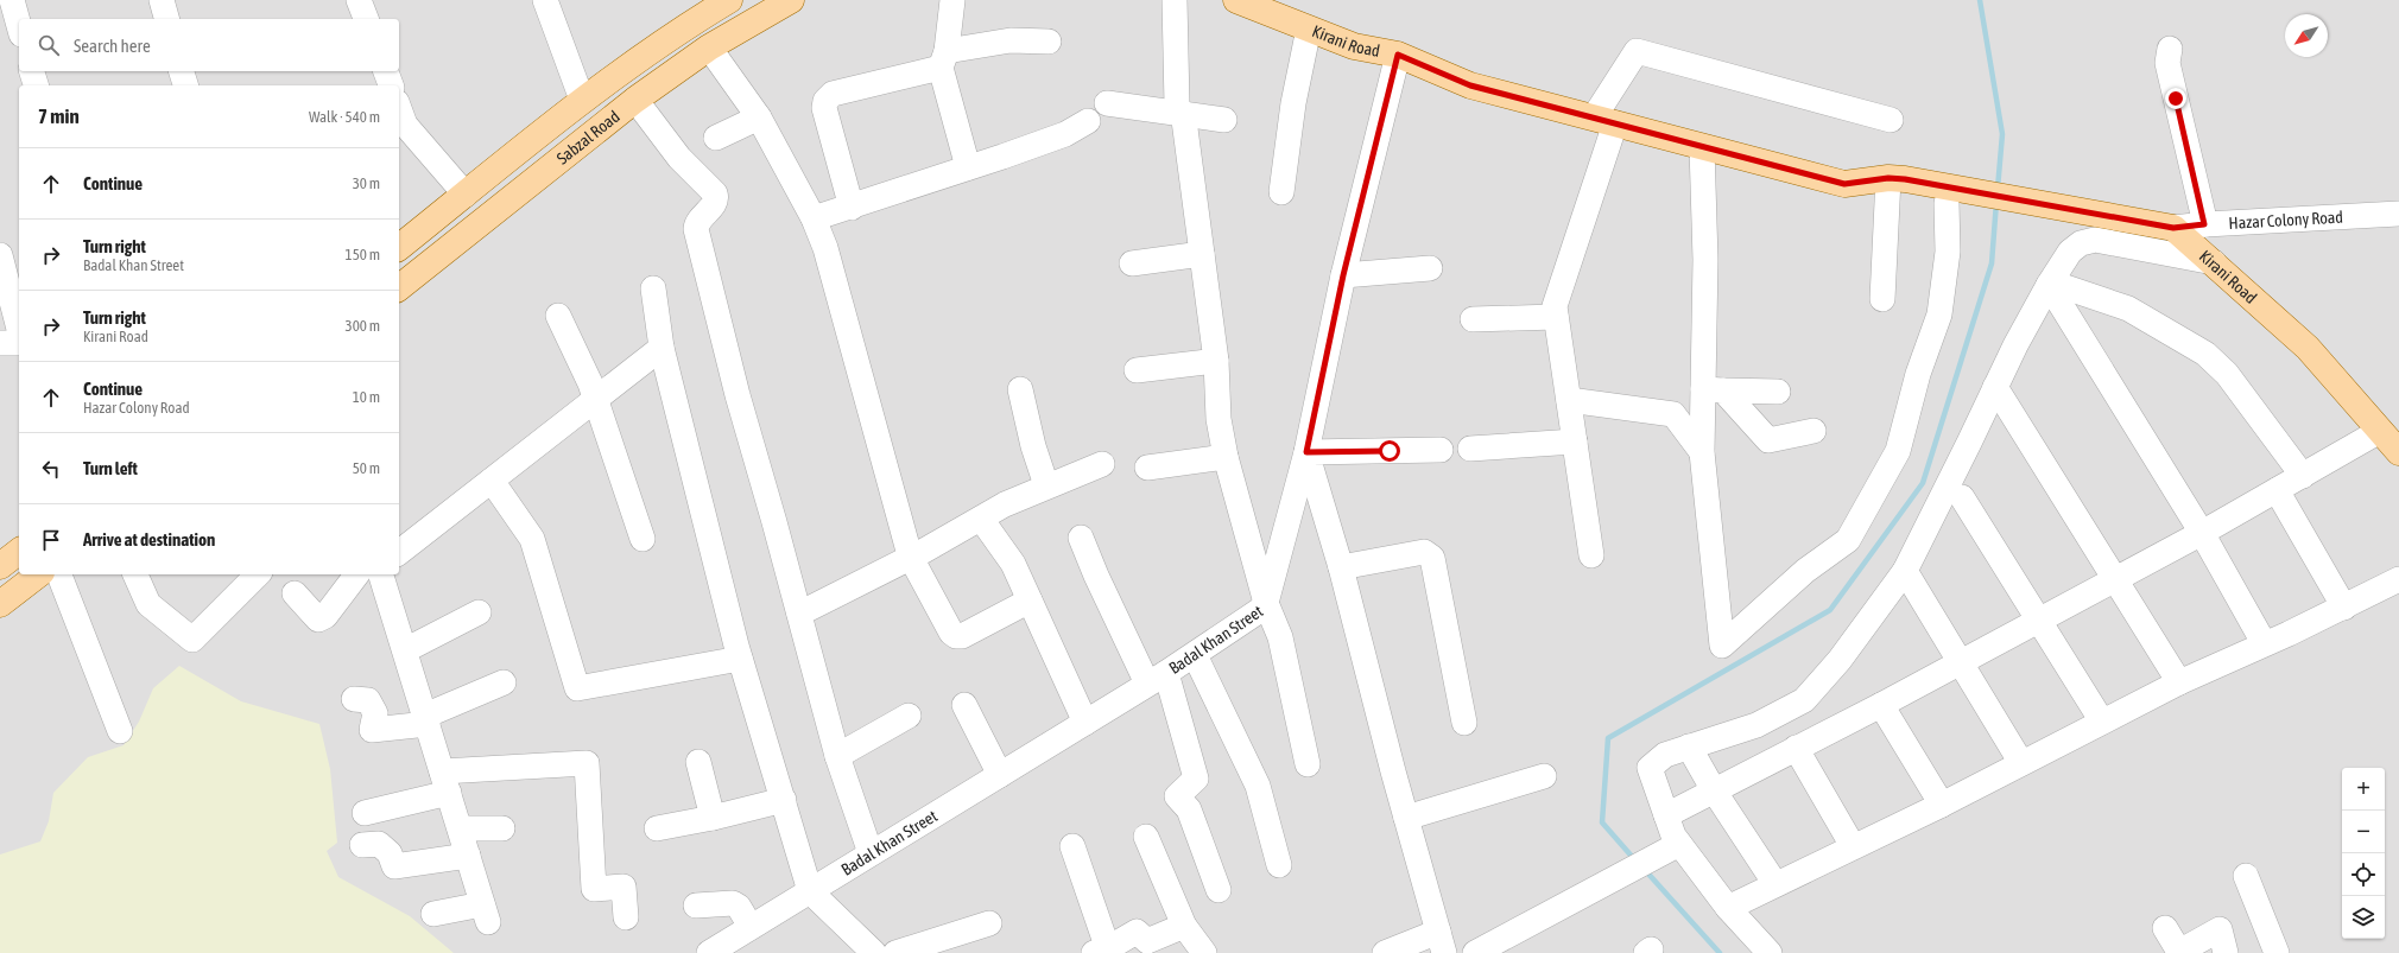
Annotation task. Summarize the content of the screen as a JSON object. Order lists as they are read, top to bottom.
{
  "streets": {
    "main road": ["Kirani Road", "Sabzal Road"],
    "street": ["Hazar Colony Road", "Badal Khan Street"]
  },
  "crossings": [
    ["Kirani Road", "Hazar Colony Road"],
    ["Kirani Road", "Badal Khan Street"]
  ],
  "north": "bottom left",
  "page": {
    "search": "Search here",
    "heading": ["7 min", "Walk · 540 m"],
    "list": [
      ["Continue", "30 m"],
      ["Turn right", "Badal Khan Street", "150 m"],
      ["Turn right", "Kirani Road", "300 m"],
      ["Continue", "Hazar Colony Road", "10 m"],
      ["Turn left", "50 m"],
      "Arrive at destination"
    ],
    "map_buttons": ["+", "−"]
  }
}
